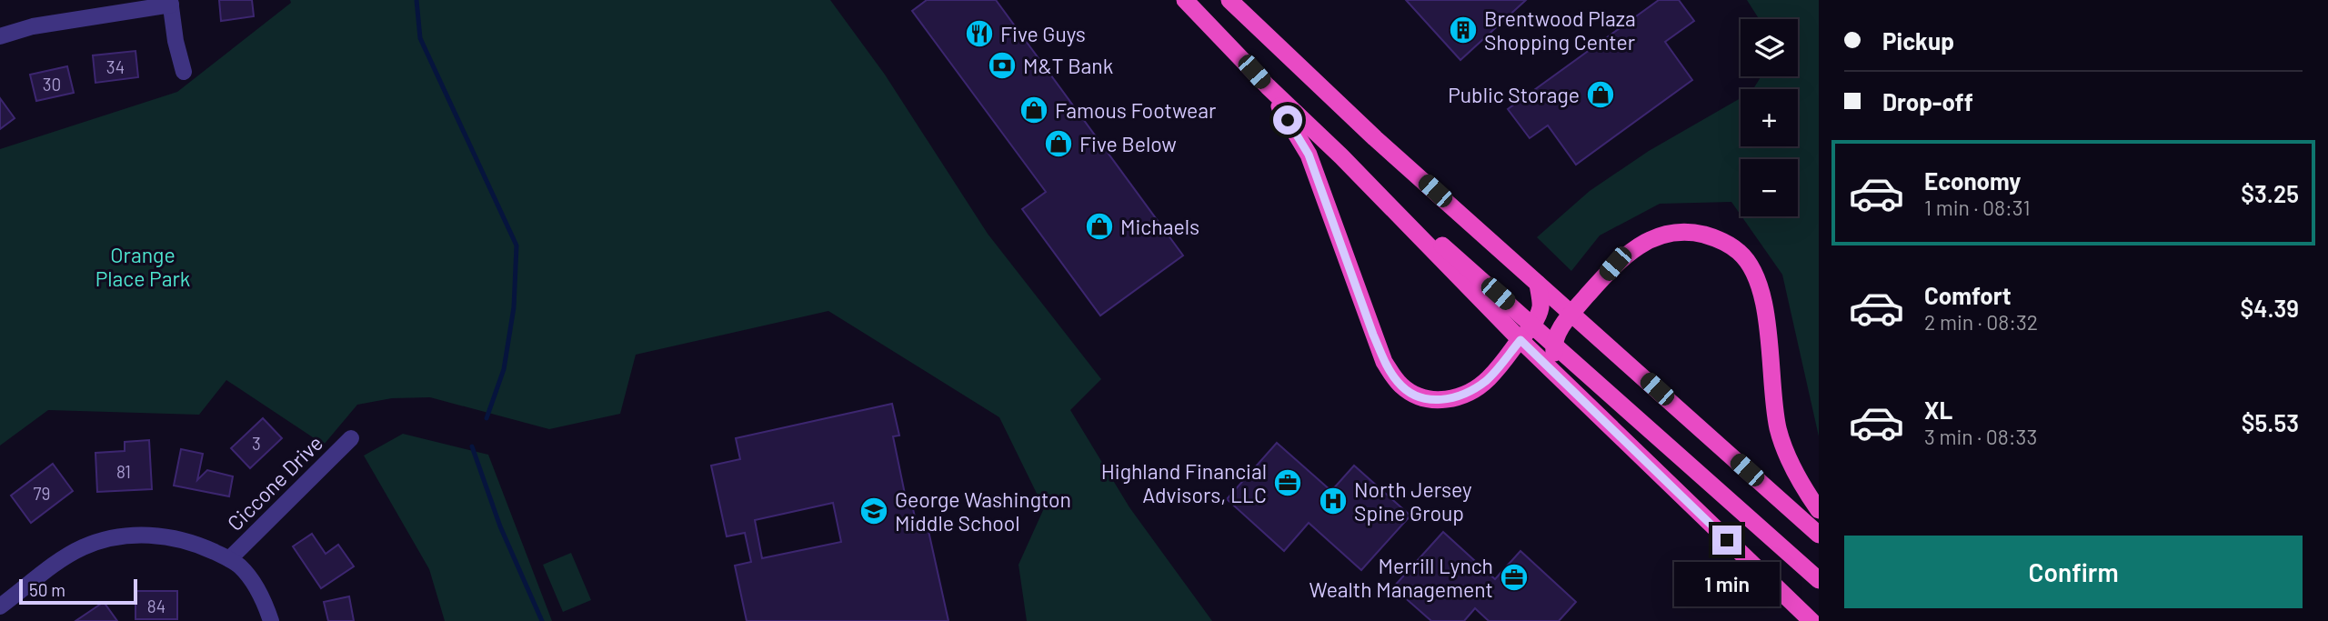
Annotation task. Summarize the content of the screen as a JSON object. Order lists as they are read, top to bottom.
{
  "streets": {
    "street": ["Ciccone Drive"]
  },
  "parks": ["Orange Place Park"],
  "places": {
    "building": ["Brentwood Plaza Shopping Center"],
    "restaurant": ["Five Guys"],
    "bank": ["M&T Bank"],
    "shop": [
      "Public Storage",
      "Famous Footwear",
      "Five Below",
      "Michaels"
    ],
    "office": ["Highland Financial Advisors, LLC", "Merrill Lynch Wealth Management"],
    "hospital": ["North Jersey Spine Group"],
    "school or university": ["George Washington Middle School"]
  },
  "house_numbers": [
    "34",
    "30",
    "3",
    "81",
    "79",
    "84"
  ],
  "scale_bar": "50 m",
  "page": {
    "banner": ["Pickup", "Drop-off"],
    "map_buttons": ["+", "−"],
    "list": [
      {
        "name": "Economy",
        "note": "1 min · 08:31",
        "value": "$3.25"
      },
      {
        "name": "Comfort",
        "note": "2 min · 08:32",
        "value": "$4.39"
      },
      {
        "name": "XL",
        "note": "3 min · 08:33",
        "value": "$5.53"
      }
    ],
    "buttons": "Confirm",
    "bubble": "1 min",
    "scale": "50 m"
  }
}
